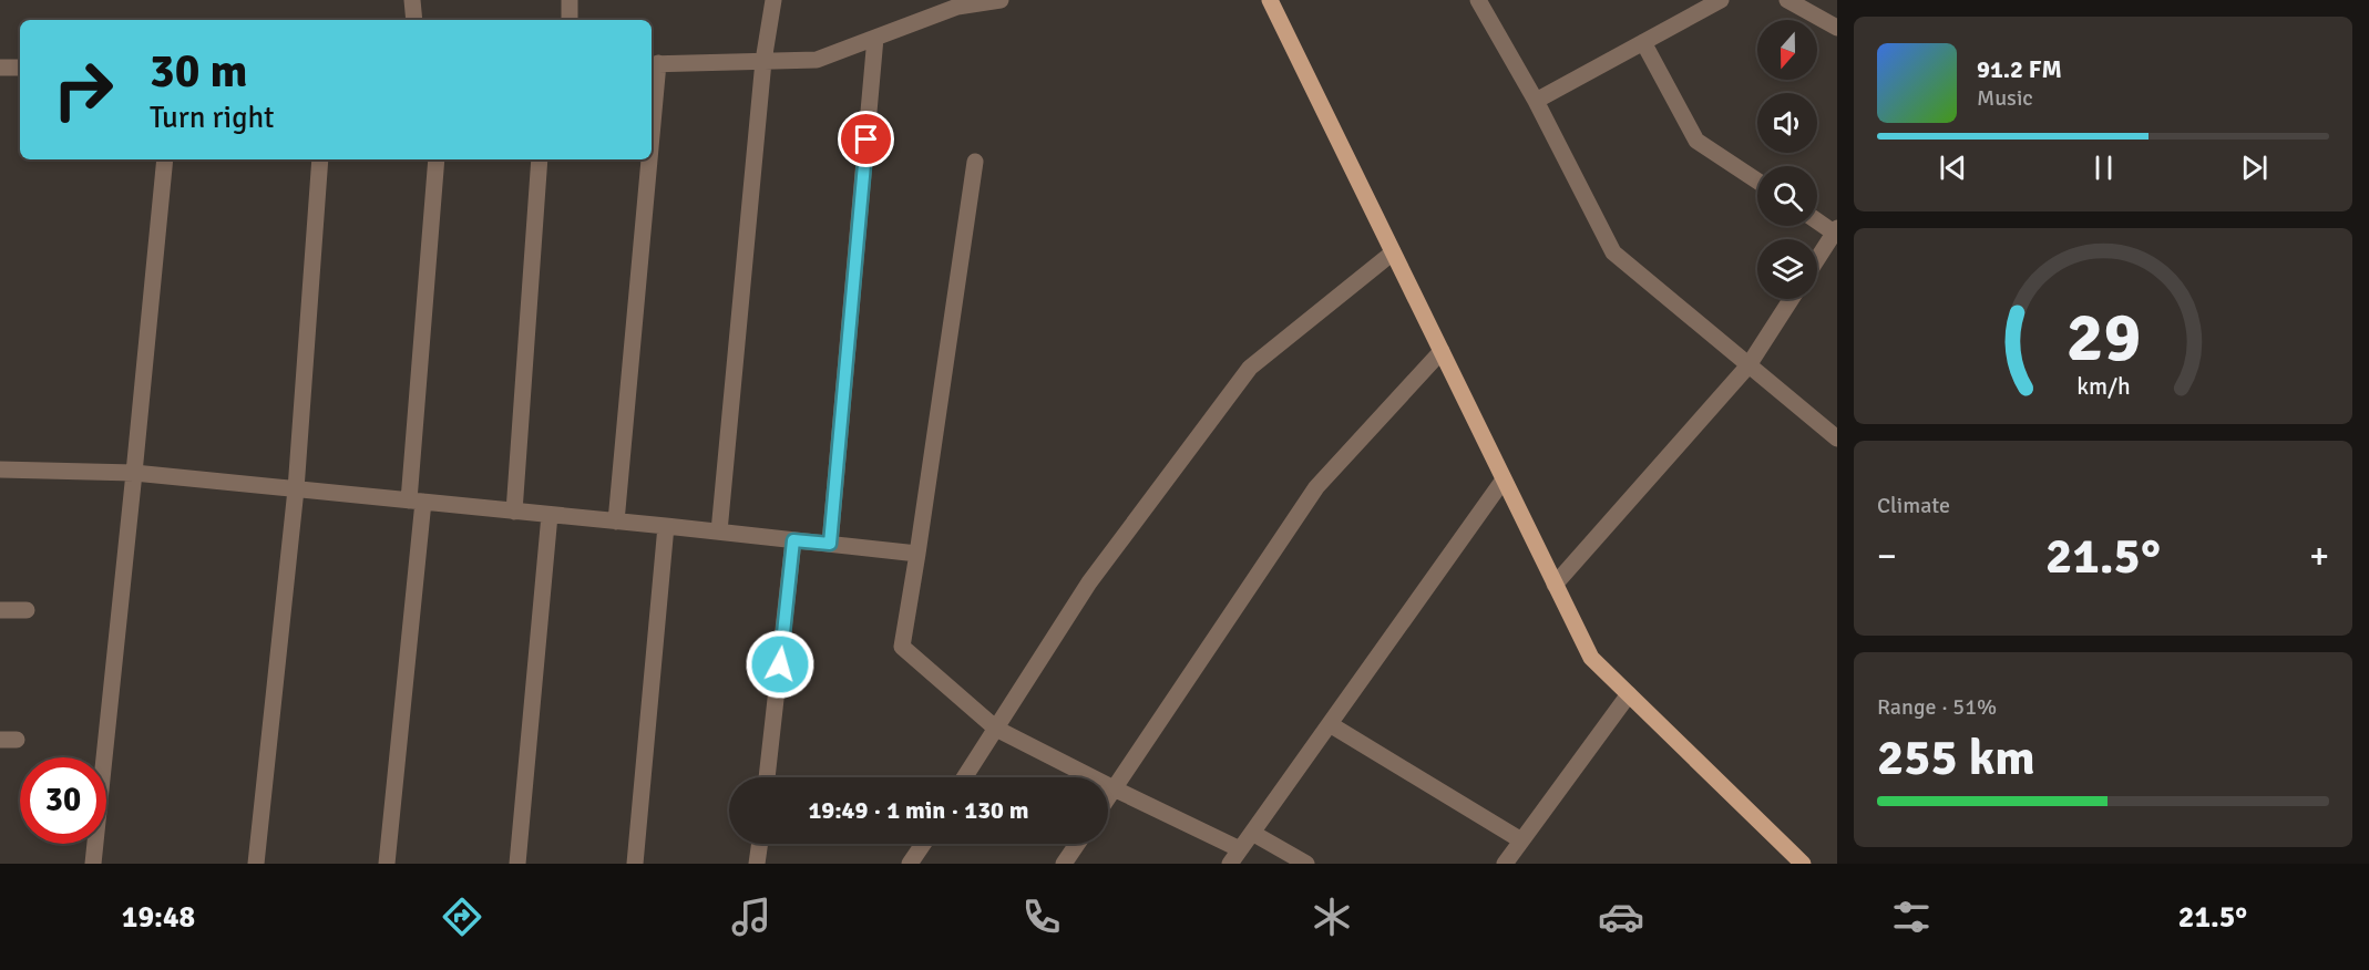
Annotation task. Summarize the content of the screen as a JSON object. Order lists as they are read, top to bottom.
{
  "north": "bottom",
  "page": {
    "turn": ["30 m", "Turn right"],
    "song": ["91.2 FM", "Music"],
    "tile": [
      "Climate",
      ["Range · 51%", "255 km"]
    ],
    "heat": ["−", "21.5°", "+"],
    "limit": "30",
    "trip": "19:49 · 1 min · 130 m",
    "tabs": ["19:48", "21.5°"],
    "gauge": ["29", "km/h"]
  }
}
